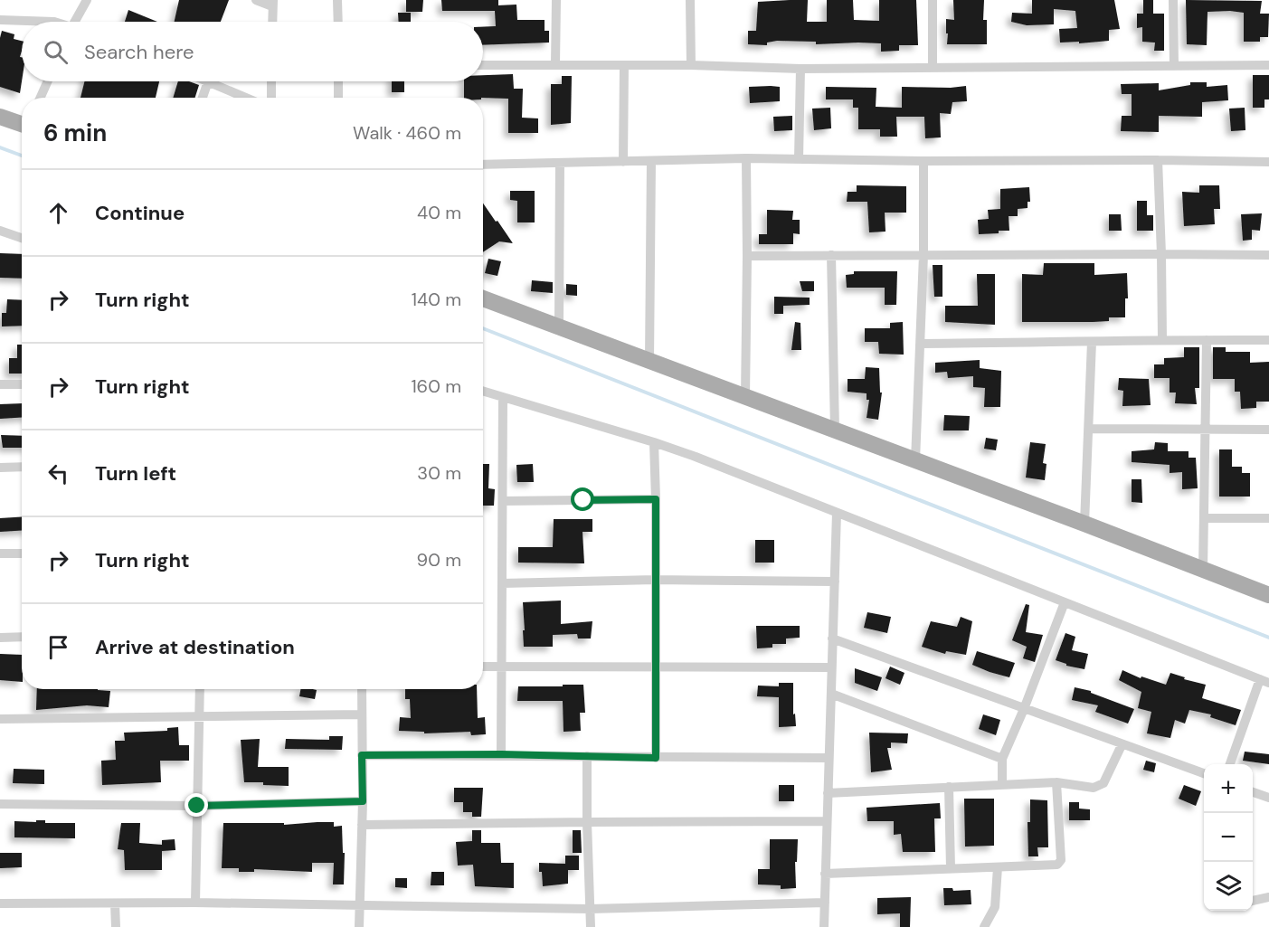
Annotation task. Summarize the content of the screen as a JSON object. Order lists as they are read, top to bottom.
{
  "page": {
    "search": "Search here",
    "heading": ["6 min", "Walk · 460 m"],
    "list": [
      ["Continue", "40 m"],
      ["Turn right", "140 m"],
      ["Turn right", "160 m"],
      ["Turn left", "30 m"],
      ["Turn right", "90 m"],
      "Arrive at destination"
    ],
    "map_buttons": ["+", "−"]
  }
}
